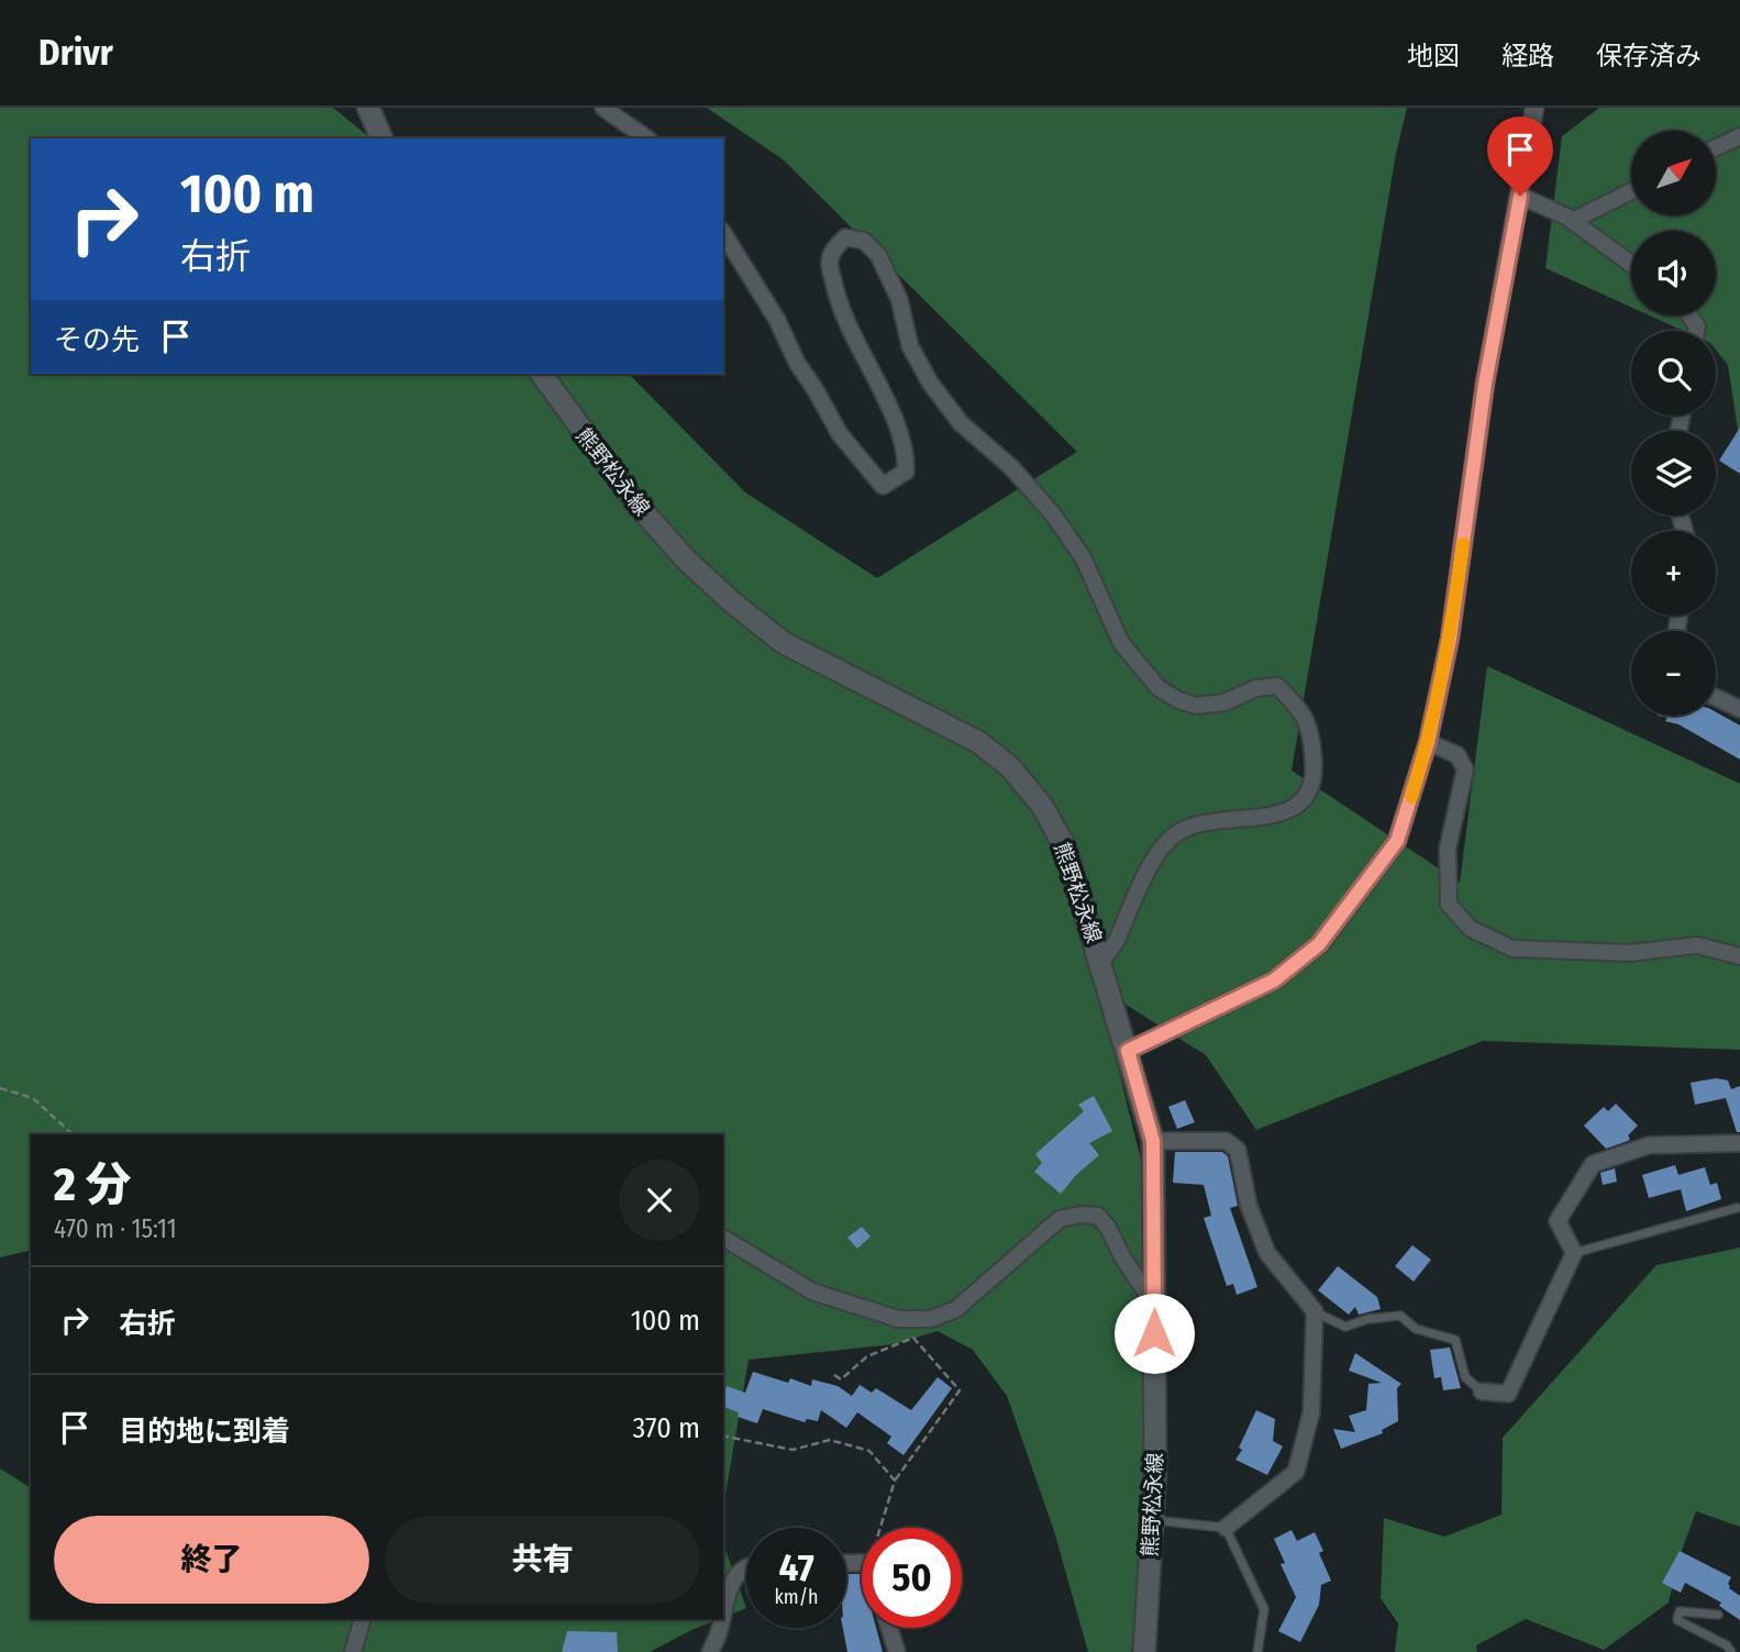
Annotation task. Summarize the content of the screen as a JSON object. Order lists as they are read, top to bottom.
{
  "streets": {
    "main road": ["熊野松永線"]
  },
  "north": "top right",
  "page": {
    "header": "Drivr",
    "nav": ["地図", "経路", "保存済み"],
    "map_buttons": ["+", "−"],
    "turn": ["100 m", "右折"],
    "then": "その先",
    "heading": ["2 分", "470 m · 15:11"],
    "list": [
      {
        "name": "右折",
        "value": "100 m"
      },
      {
        "name": "目的地に到着",
        "value": "370 m"
      }
    ],
    "buttons": ["終了", "共有"],
    "speed": "47 km/h",
    "limit": "50"
  }
}
